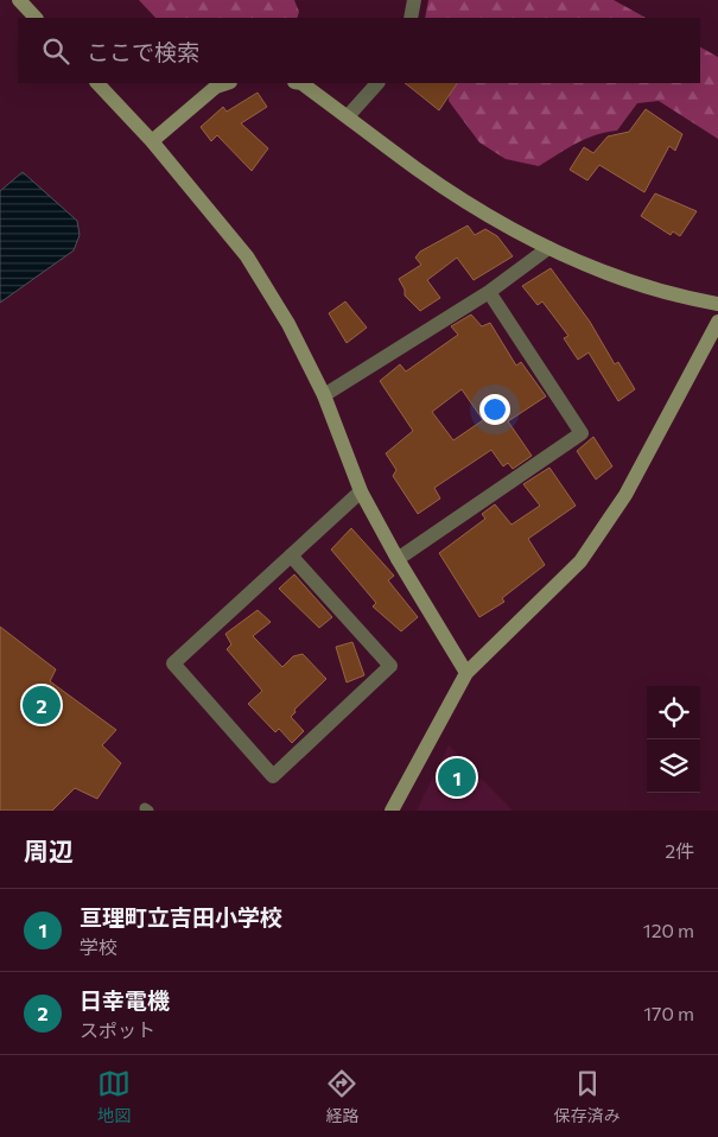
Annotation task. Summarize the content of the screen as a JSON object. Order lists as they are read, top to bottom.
{
  "page": {
    "search": "ここで検索",
    "pins": ["2", "1"],
    "heading": ["周辺", "2件"],
    "list": [
      {
        "mark": "1",
        "name": "亘理町立吉田小学校",
        "note": "学校",
        "value": "120 m"
      },
      {
        "mark": "2",
        "name": "日幸電機",
        "note": "スポット",
        "value": "170 m"
      }
    ],
    "nav": ["地図", "経路", "保存済み"]
  }
}
